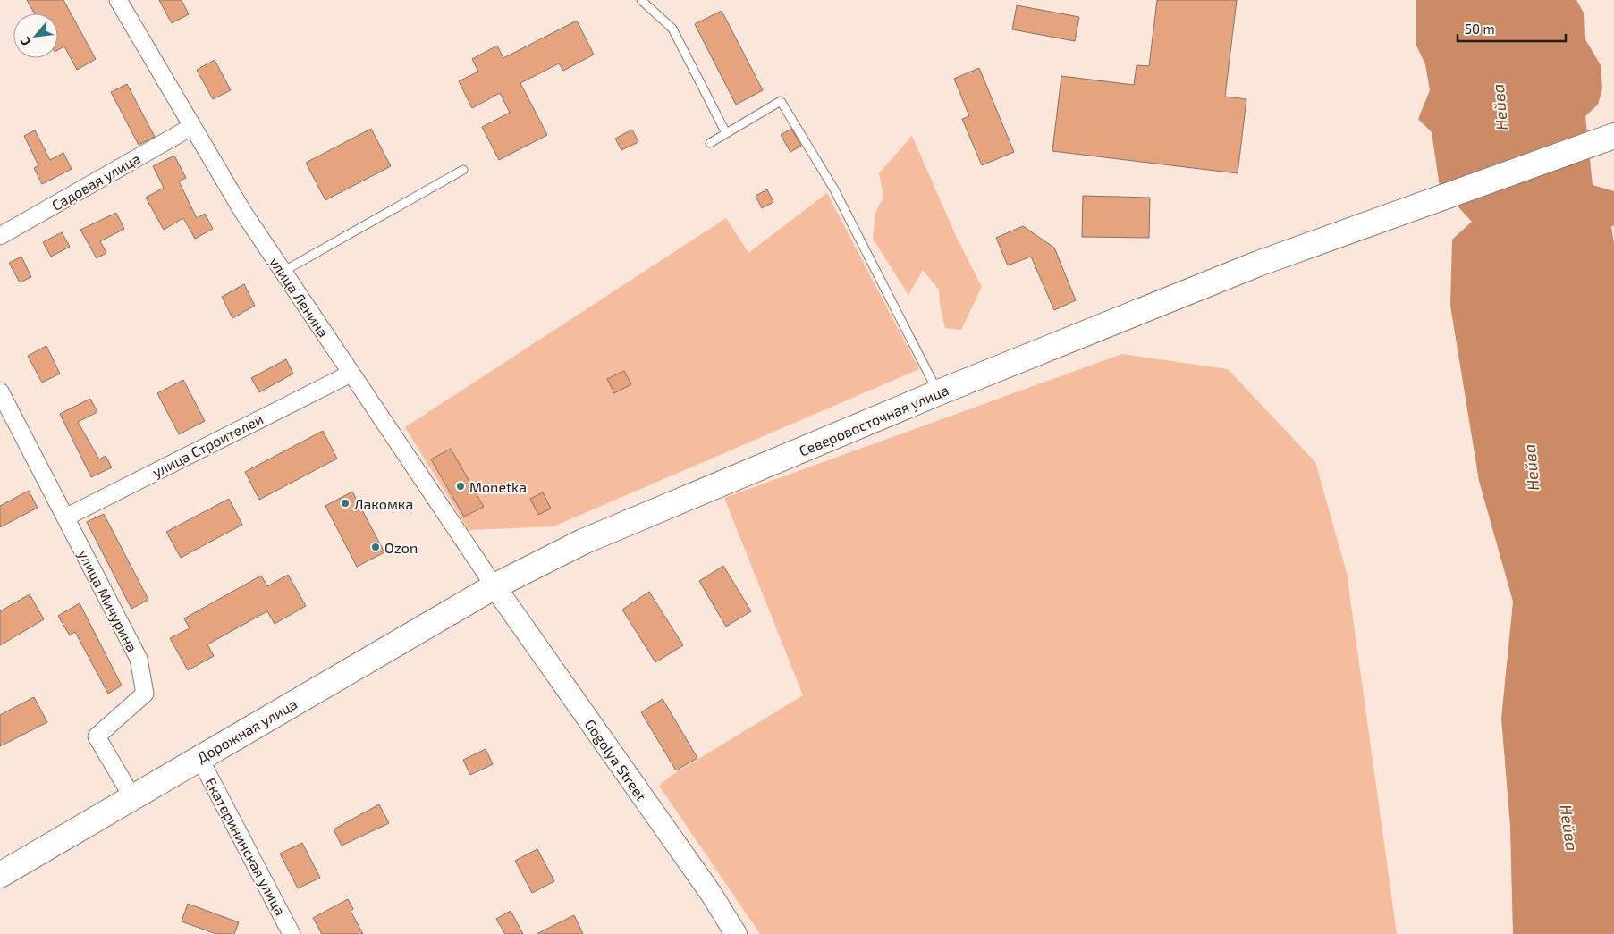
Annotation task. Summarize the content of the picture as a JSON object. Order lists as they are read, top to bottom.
{
  "streets": {
    "main road": ["Северовосточная улица", "Дорожная улица"],
    "street": [
      "Садовая улица",
      "улица Ленина",
      "улица Строителей",
      "улица Мичурина",
      "Gogolya Street",
      "Екатерининская улица"
    ]
  },
  "crossings": [
    ["Садовая улица", "улица Ленина"],
    ["улица Ленина", "Северовосточная улица"],
    ["улица Ленина", "улица Строителей"],
    ["улица Ленина", "Дорожная улица"],
    ["улица Ленина", "Gogolya Street"],
    ["Северовосточная улица", "Дорожная улица"],
    ["Северовосточная улица", "Gogolya Street"],
    ["улица Строителей", "улица Мичурина"],
    ["улица Мичурина", "Дорожная улица"],
    ["Дорожная улица", "Gogolya Street"],
    ["Дорожная улица", "Екатерининская улица"]
  ],
  "water": ["Нейва"],
  "places": ["Monetka", "Лакомка", "Ozon"],
  "scale_bar": "50 m",
  "north": "bottom left"
}
